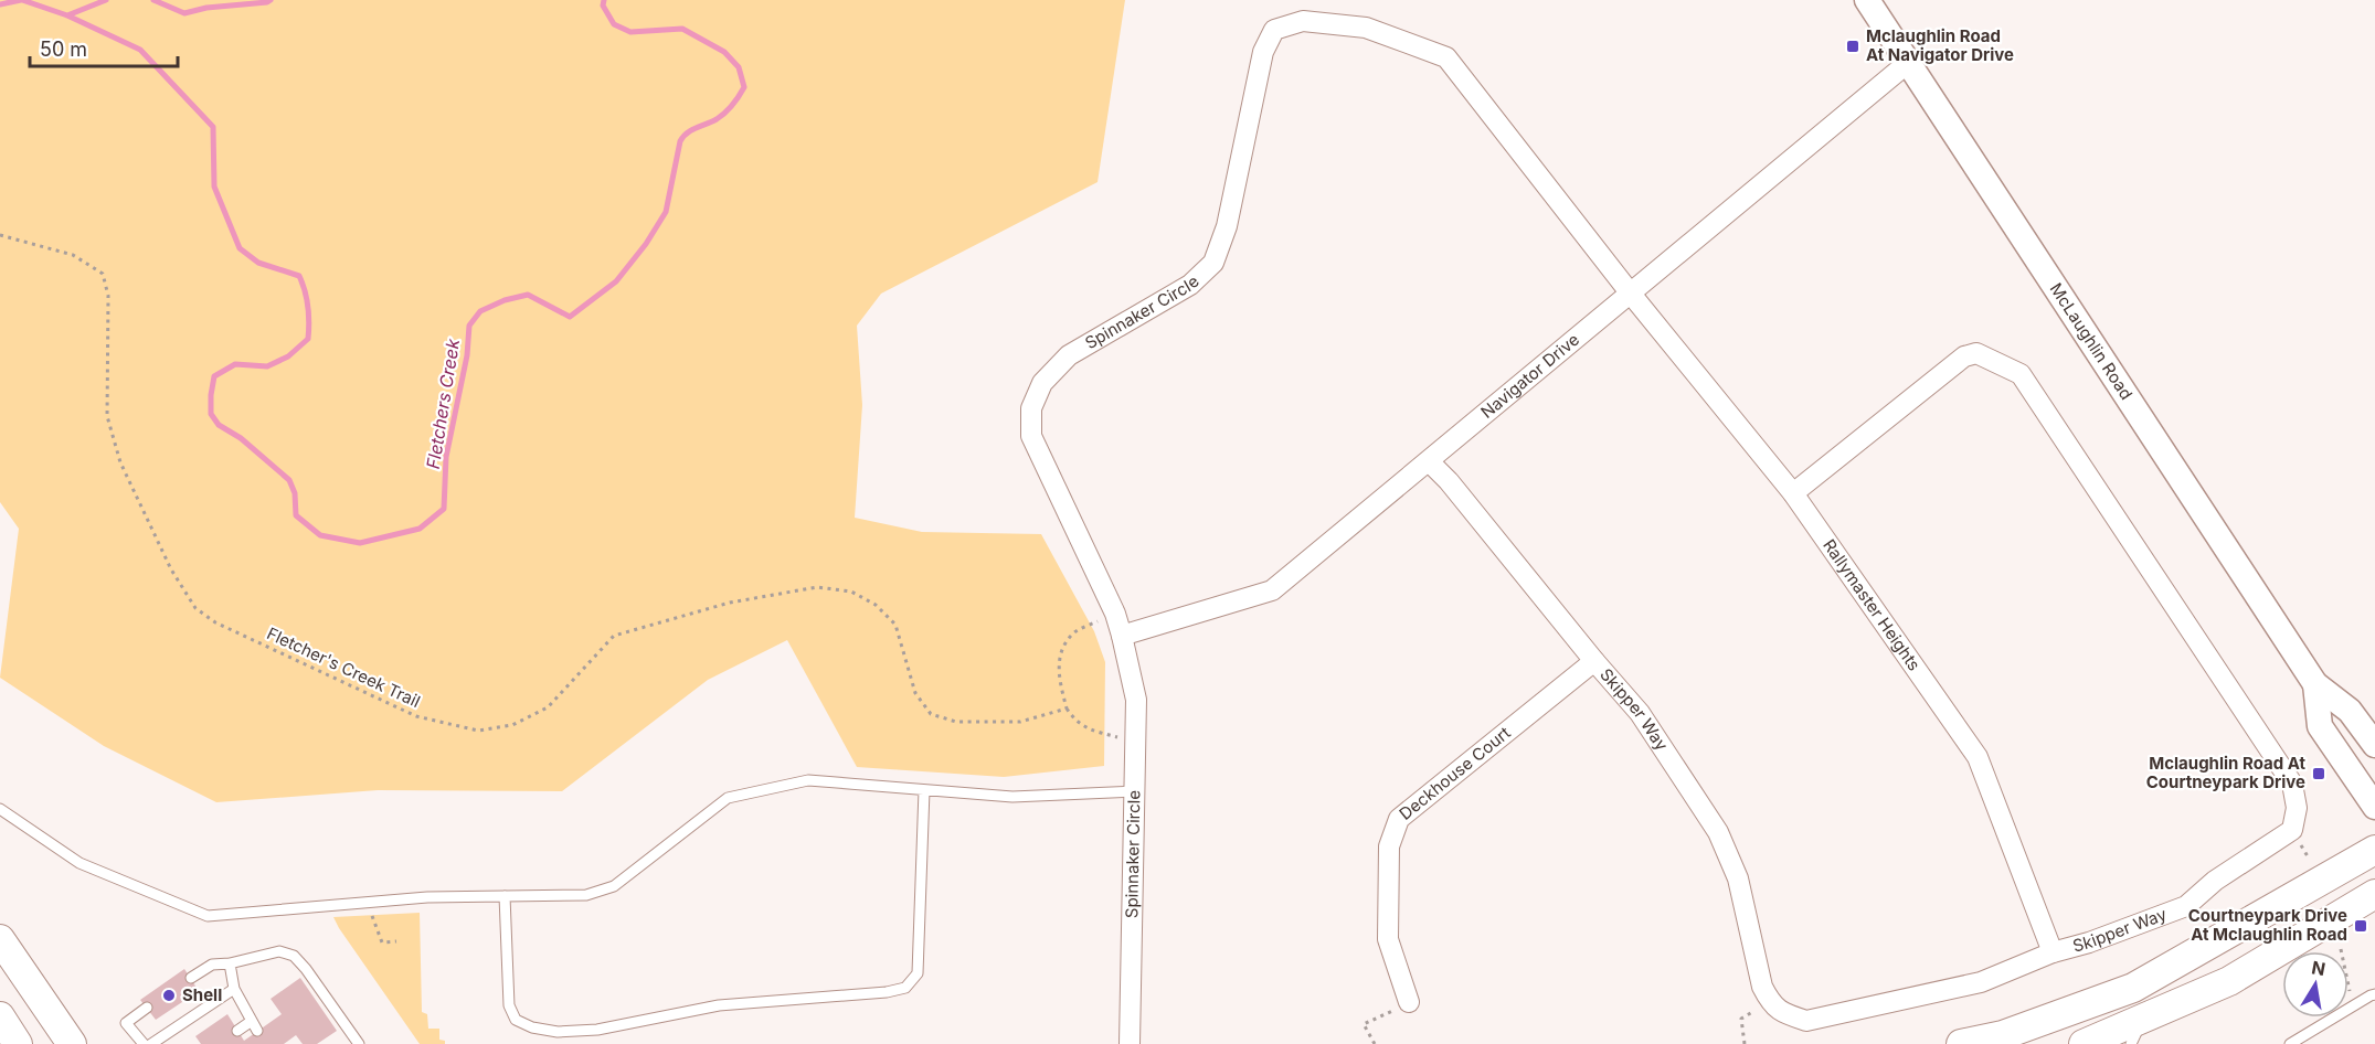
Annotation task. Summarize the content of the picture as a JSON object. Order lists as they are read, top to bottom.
{
  "streets": {
    "street": [
      "Spinnaker Circle",
      "McLaughlin Road",
      "Navigator Drive",
      "Rallymaster Heights",
      "Skipper Way",
      "Deckhouse Court"
    ],
    "path": ["Fletcher's Creek Trail"]
  },
  "crossings": [
    ["Spinnaker Circle", "Navigator Drive"],
    ["Spinnaker Circle", "Rallymaster Heights"],
    ["McLaughlin Road", "Navigator Drive"],
    ["Navigator Drive", "Rallymaster Heights"],
    ["Navigator Drive", "Skipper Way"],
    ["Rallymaster Heights", "Skipper Way"],
    ["Skipper Way", "Deckhouse Court"]
  ],
  "water": ["Fletchers Creek"],
  "places": {
    "transit": ["Mclaughlin Road At Navigator Drive", "Mclaughlin Road At Courtneypark Drive", "Courtneypark Drive At Mclaughlin Road"],
    "other": ["Shell"]
  },
  "scale_bar": "50 m",
  "north": "top"
}
